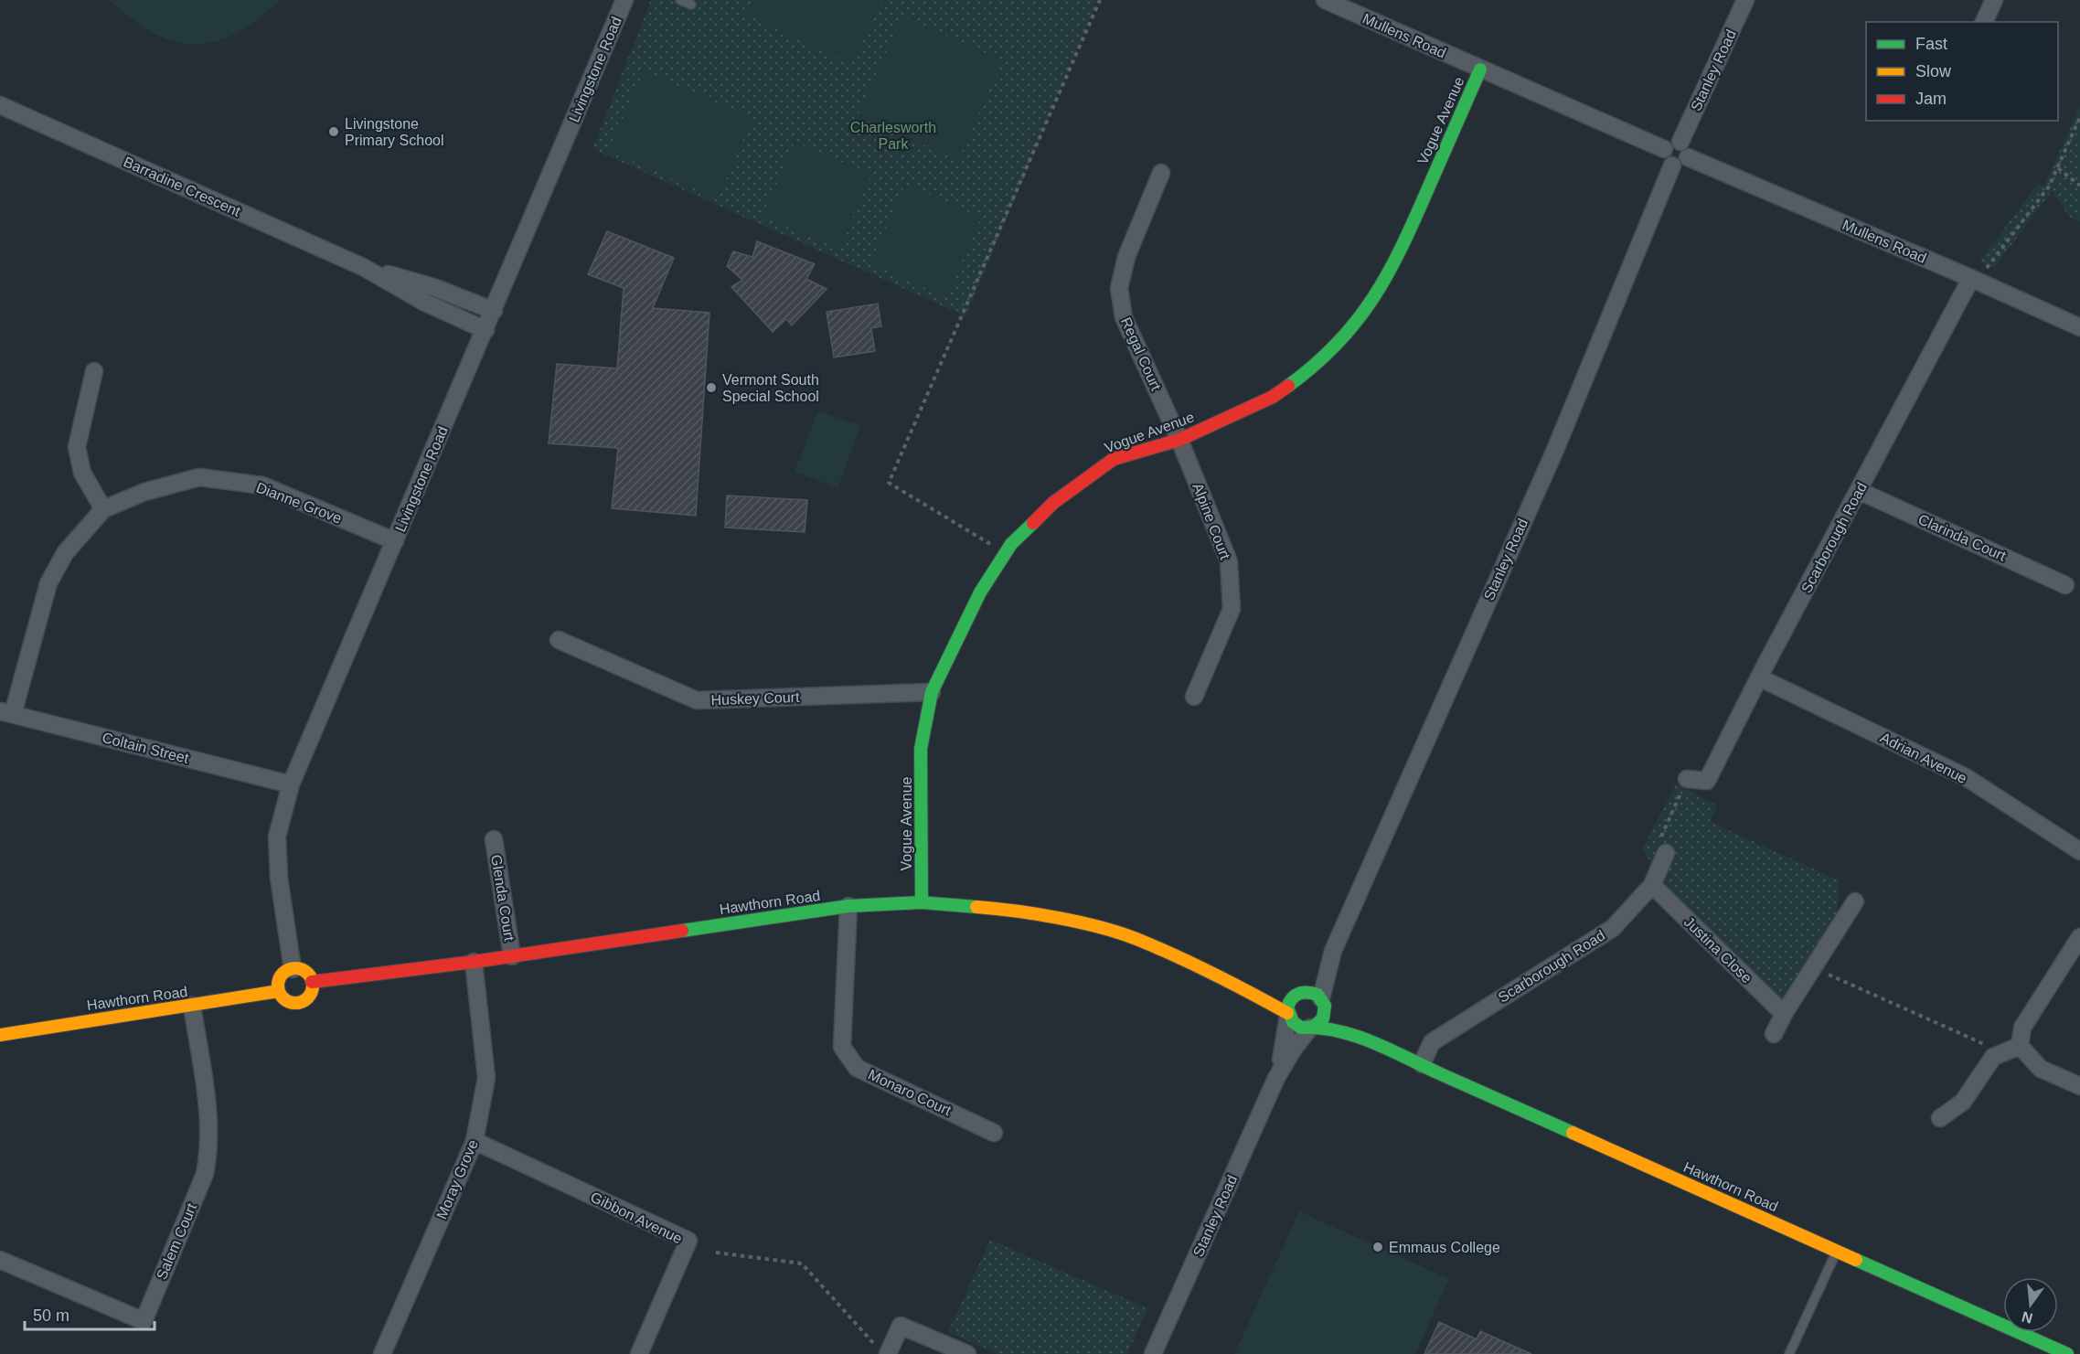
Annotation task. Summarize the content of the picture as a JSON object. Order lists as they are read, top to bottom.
{
  "streets": {
    "main road": ["Vogue Avenue", "Hawthorn Road"],
    "street": [
      "Mullens Road",
      "Livingstone Road",
      "Stanley Road",
      "Barradine Crescent",
      "Regal Court",
      "Dianne Grove",
      "Alpine Court",
      "Scarborough Road",
      "Clarinda Court",
      "Huskey Court",
      "Coltain Street",
      "Adrian Avenue",
      "Glenda Court",
      "Justina Close",
      "Monaro Court",
      "Moray Grove",
      "Gibbon Avenue",
      "Salem Court"
    ]
  },
  "crossings": [
    ["Mullens Road", "Stanley Road"],
    ["Mullens Road", "Vogue Avenue"],
    ["Mullens Road", "Scarborough Road"],
    ["Livingstone Road", "Barradine Crescent"],
    ["Livingstone Road", "Dianne Grove"],
    ["Livingstone Road", "Coltain Street"],
    ["Livingstone Road", "Hawthorn Road"],
    ["Stanley Road", "Hawthorn Road"],
    ["Vogue Avenue", "Regal Court"],
    ["Vogue Avenue", "Alpine Court"],
    ["Vogue Avenue", "Huskey Court"],
    ["Vogue Avenue", "Hawthorn Road"],
    ["Regal Court", "Alpine Court"],
    ["Dianne Grove", "Coltain Street"],
    ["Scarborough Road", "Clarinda Court"],
    ["Scarborough Road", "Adrian Avenue"],
    ["Scarborough Road", "Hawthorn Road"],
    ["Scarborough Road", "Justina Close"],
    ["Glenda Court", "Hawthorn Road"],
    ["Hawthorn Road", "Monaro Court"],
    ["Hawthorn Road", "Moray Grove"],
    ["Hawthorn Road", "Salem Court"],
    ["Moray Grove", "Gibbon Avenue"]
  ],
  "parks": ["Charlesworth Park"],
  "places": ["Livingstone Primary School", "Vermont South Special School", "Emmaus College"],
  "legend": ["Fast", "Slow", "Jam"],
  "scale_bar": "50 m",
  "north": "bottom"
}
